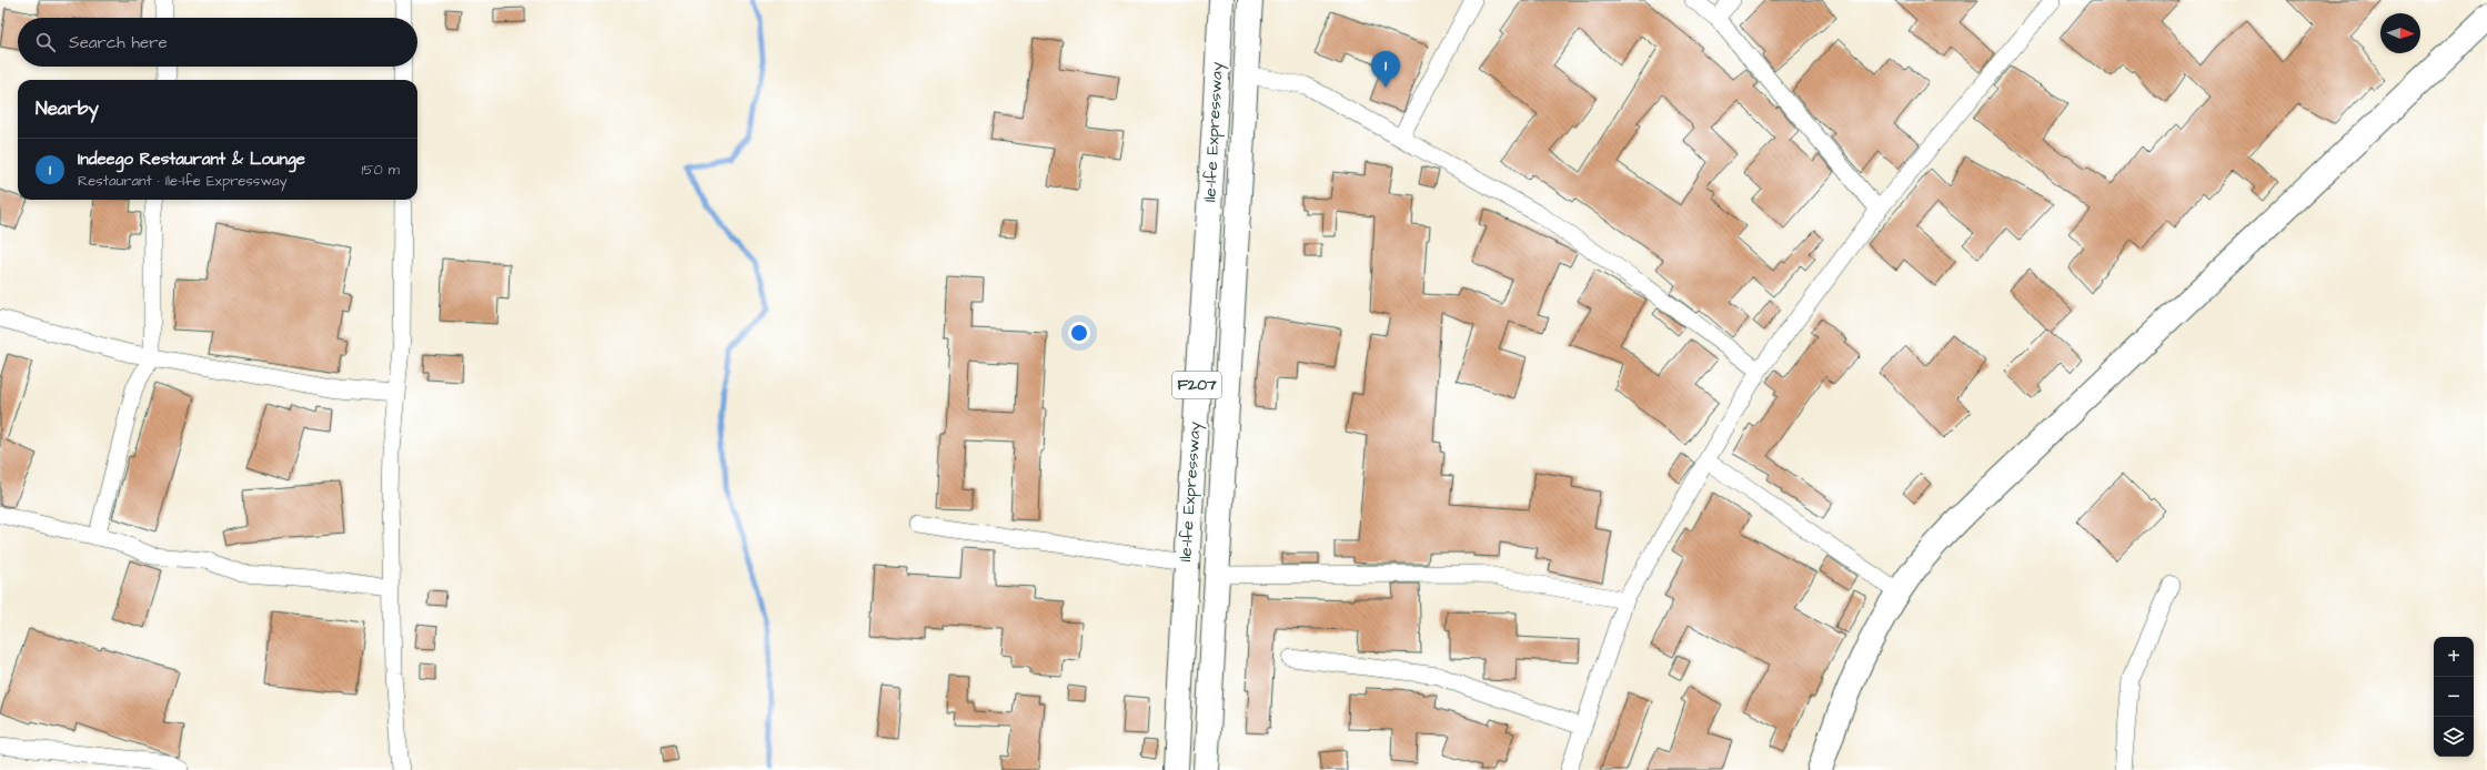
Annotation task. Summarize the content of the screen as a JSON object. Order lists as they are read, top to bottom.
{
  "streets": {
    "main road": ["Ile-Ife Expressway", "F207"]
  },
  "north": "right",
  "page": {
    "search": "Search here",
    "pins": "1",
    "heading": "Nearby",
    "list": [
      {
        "mark": "1",
        "name": "Indeego Restaurant & Lounge",
        "note": "Restaurant · Ile-Ife Expressway",
        "value": "150 m"
      }
    ],
    "map_buttons": ["+", "−"]
  }
}
